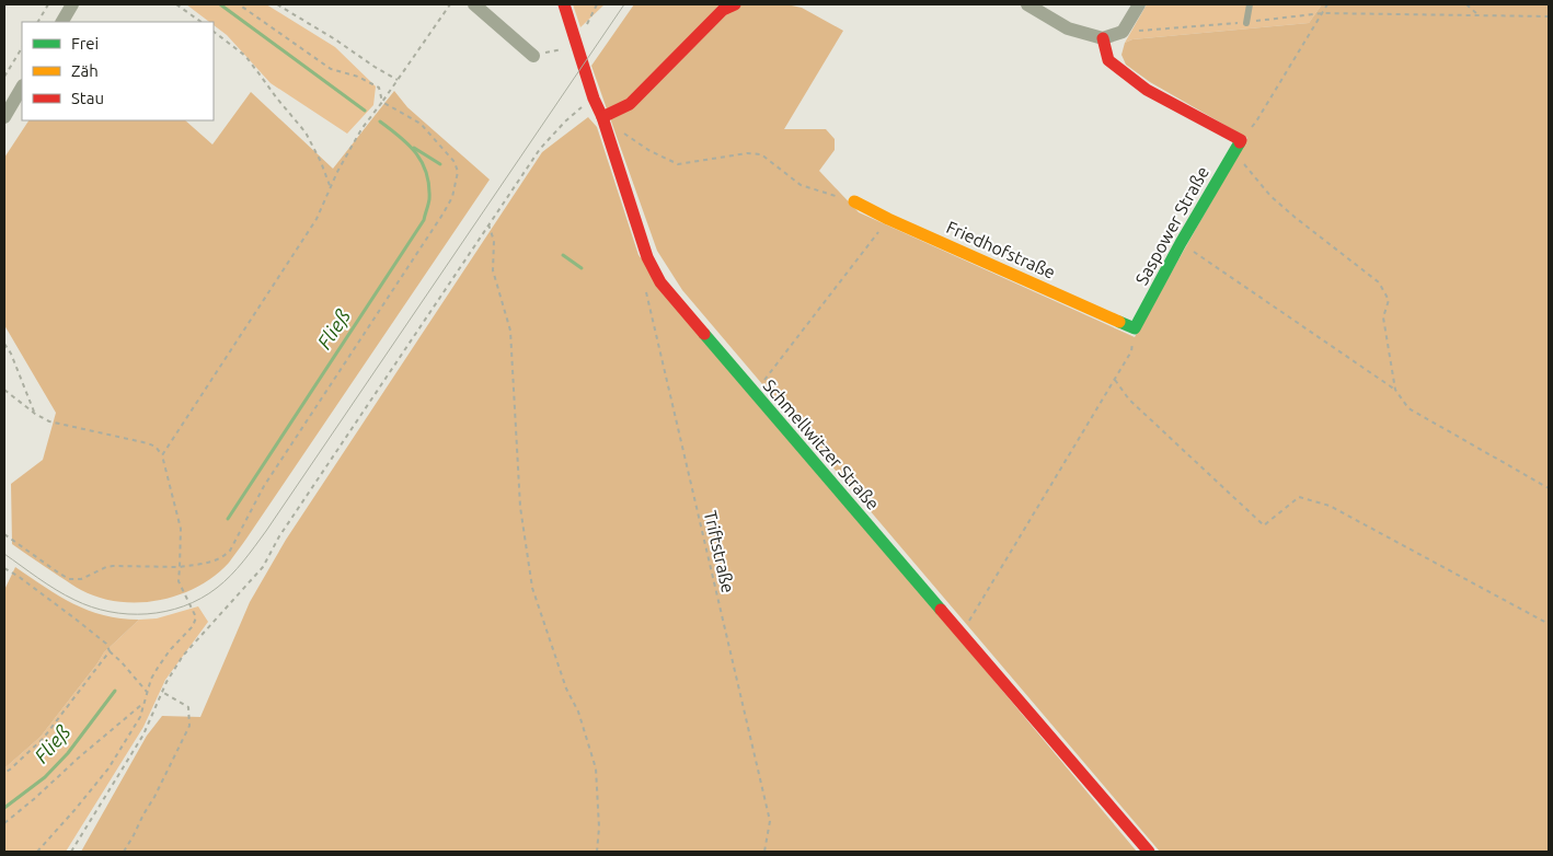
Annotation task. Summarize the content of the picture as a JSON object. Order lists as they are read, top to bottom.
{
  "streets": {
    "street": ["Saspower Straße", "Friedhofstraße", "Schmellwitzer Straße"],
    "path": ["Triftstraße"]
  },
  "crossings": [
    ["Saspower Straße", "Friedhofstraße"]
  ],
  "water": ["Fließ"],
  "legend": ["Frei", "Zäh", "Stau"]
}
